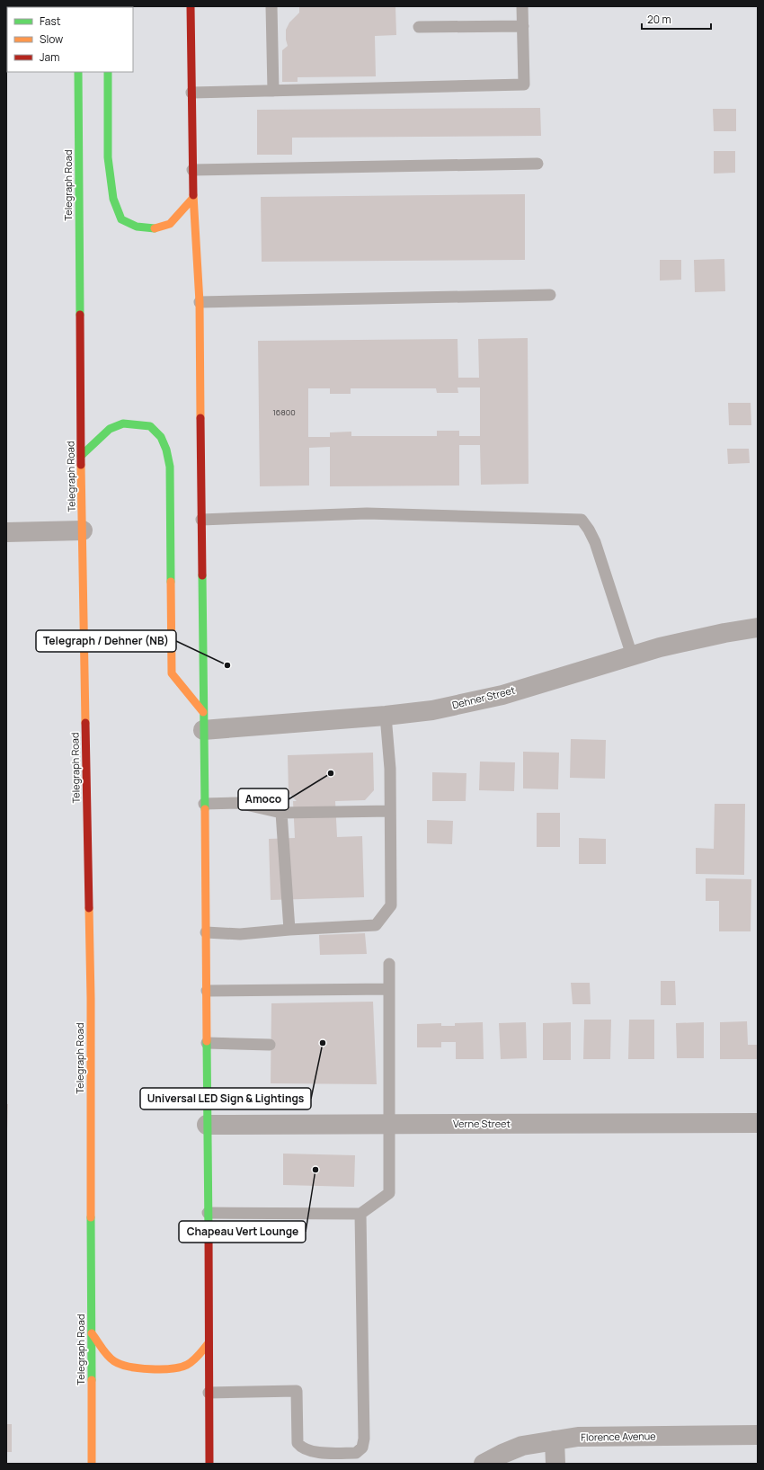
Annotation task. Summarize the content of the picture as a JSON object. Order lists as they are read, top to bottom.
{
  "streets": {
    "main road": ["Telegraph Road"],
    "street": ["Dehner Street", "Verne Street", "Florence Avenue"]
  },
  "places": [
    "Telegraph / Dehner (NB)",
    "Amoco",
    "Universal LED Sign & Lightings",
    "Chapeau Vert Lounge"
  ],
  "house_numbers": ["16800"],
  "legend": ["Fast", "Slow", "Jam"],
  "scale_bar": "20 m"
}
